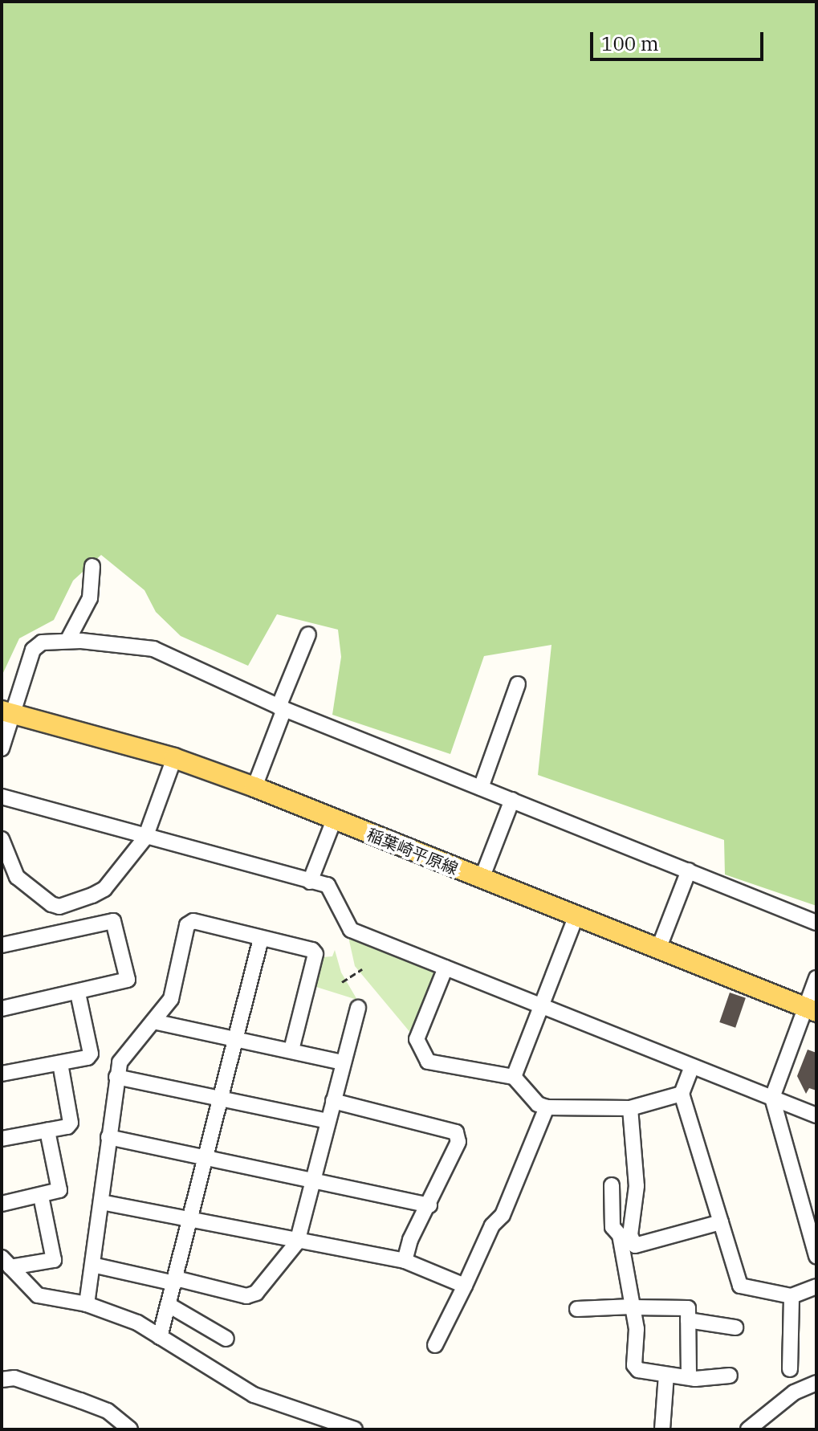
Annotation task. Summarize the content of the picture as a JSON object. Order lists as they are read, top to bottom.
{
  "streets": {
    "main road": ["稲葉崎平原線"]
  },
  "scale_bar": "100 m"
}
